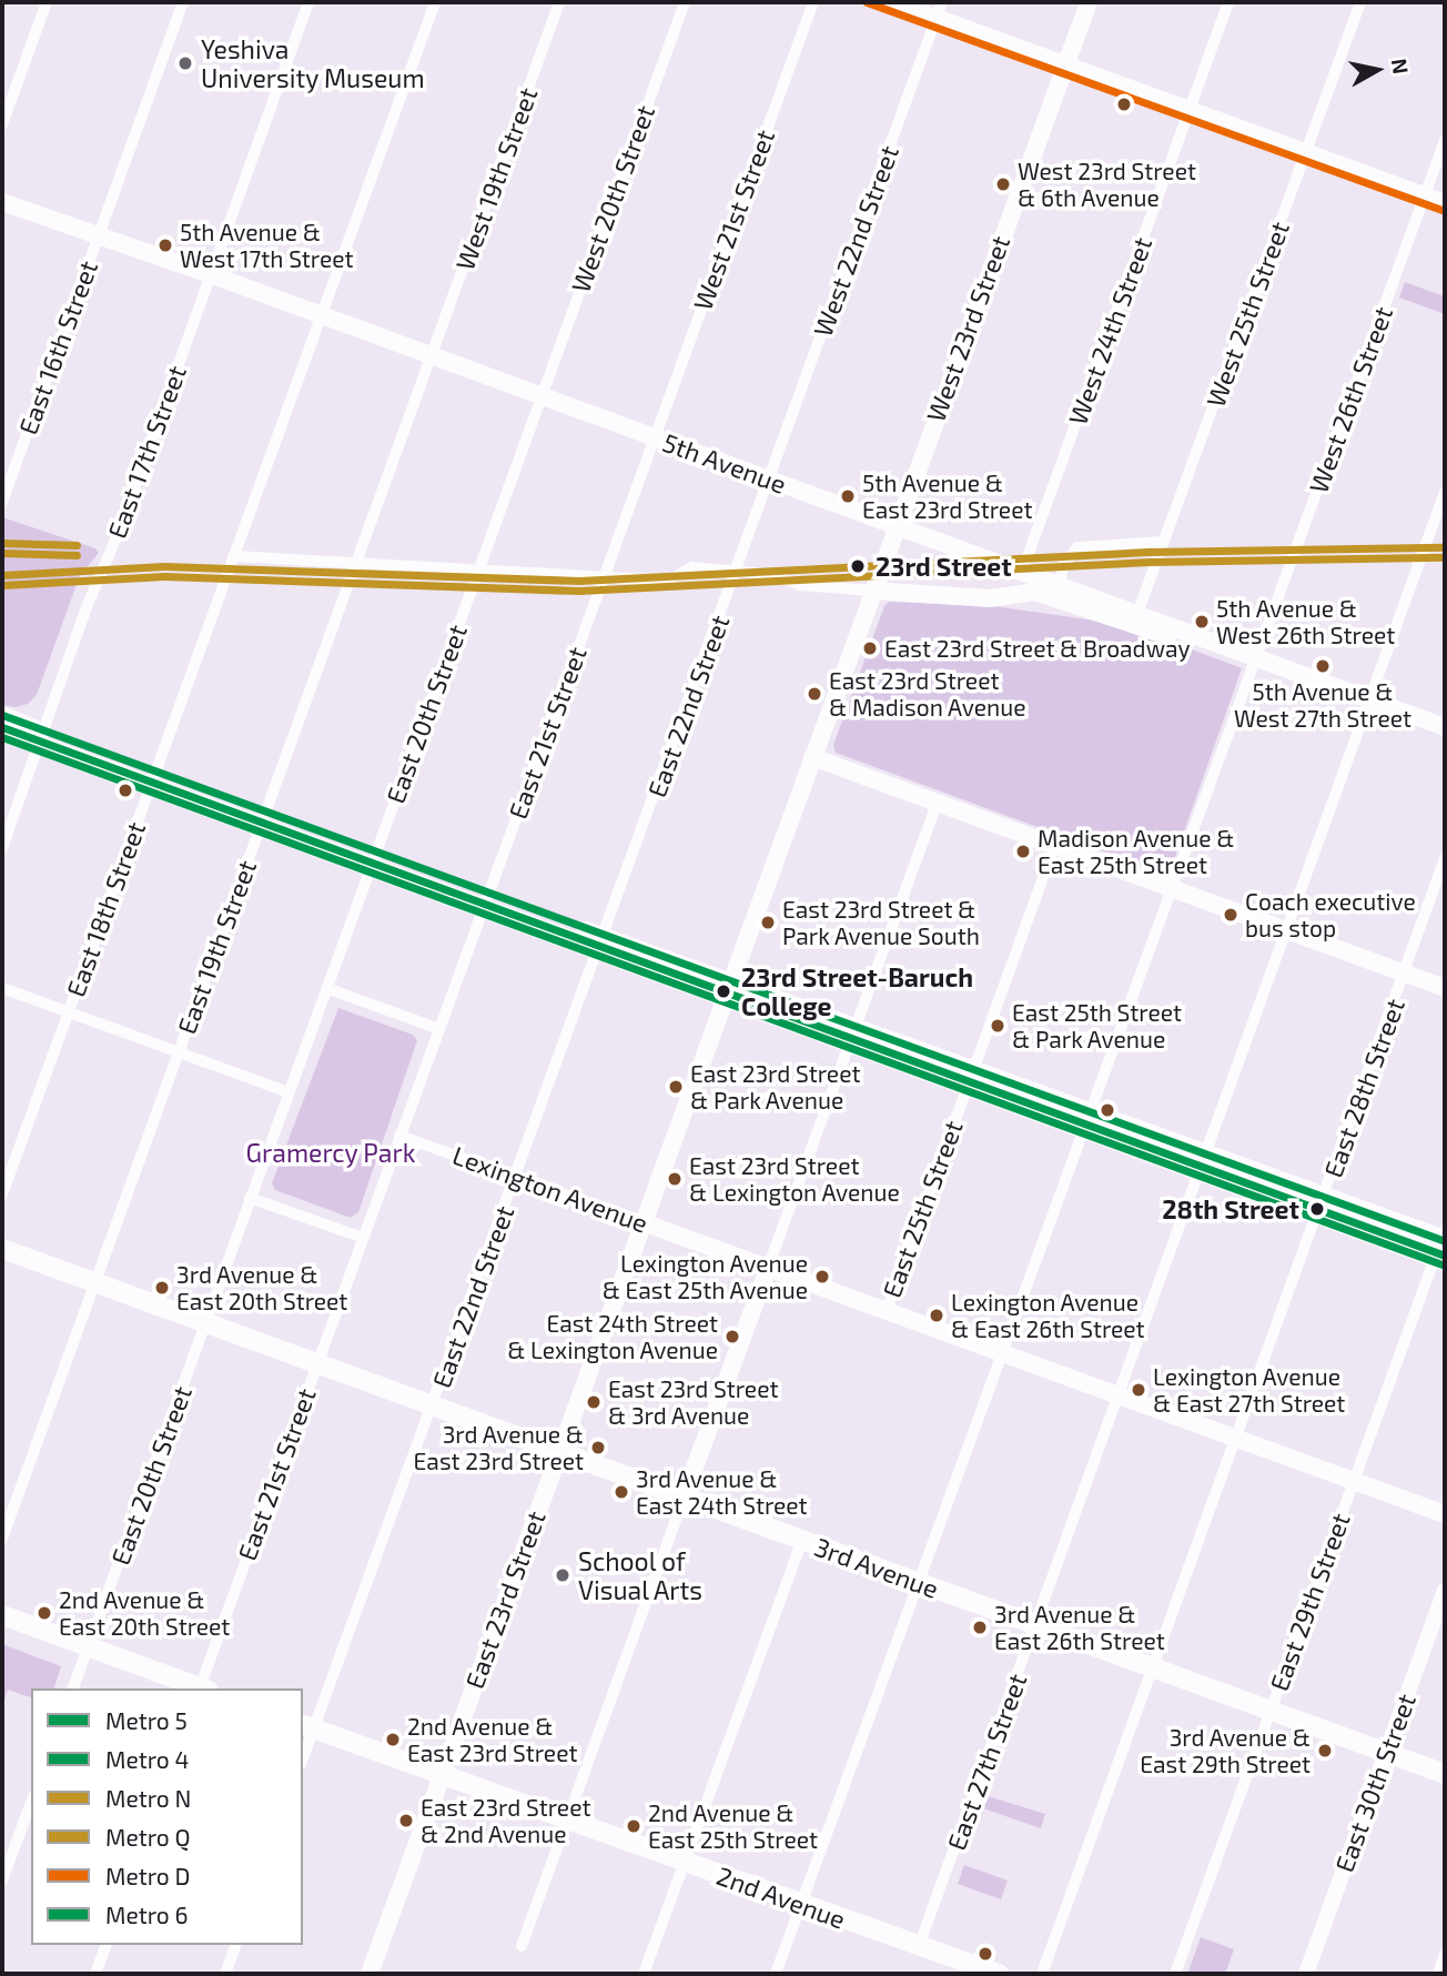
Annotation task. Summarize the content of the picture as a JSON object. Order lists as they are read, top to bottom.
{
  "streets": {
    "main road": [
      "West 23rd Street",
      "5th Avenue",
      "Lexington Avenue",
      "3rd Avenue",
      "East 23rd Street",
      "2nd Avenue"
    ],
    "street": [
      "West 19th Street",
      "West 20th Street",
      "West 21st Street",
      "West 22nd Street",
      "West 25th Street",
      "West 24th Street",
      "East 16th Street",
      "West 26th Street",
      "East 17th Street",
      "East 22nd Street",
      "East 20th Street",
      "East 21st Street",
      "East 18th Street",
      "East 19th Street",
      "East 28th Street",
      "East 25th Street",
      "East 29th Street",
      "East 27th Street",
      "East 30th Street"
    ]
  },
  "crossings": [
    ["West 19th Street", "5th Avenue"],
    ["West 19th Street", "East 19th Street"],
    ["West 20th Street", "5th Avenue"],
    ["West 20th Street", "East 20th Street"],
    ["West 21st Street", "5th Avenue"],
    ["West 21st Street", "East 21st Street"],
    ["West 22nd Street", "5th Avenue"],
    ["West 22nd Street", "East 22nd Street"],
    ["West 25th Street", "5th Avenue"],
    ["West 23rd Street", "5th Avenue"],
    ["West 23rd Street", "East 23rd Street"],
    ["West 24th Street", "5th Avenue"],
    ["East 16th Street", "5th Avenue"],
    ["West 26th Street", "5th Avenue"],
    ["West 26th Street", "Lexington Avenue"],
    ["West 26th Street", "3rd Avenue"],
    ["West 26th Street", "2nd Avenue"],
    ["East 17th Street", "5th Avenue"],
    ["5th Avenue", "East 22nd Street"],
    ["5th Avenue", "East 20th Street"],
    ["5th Avenue", "East 21st Street"],
    ["5th Avenue", "East 18th Street"],
    ["5th Avenue", "East 19th Street"],
    ["5th Avenue", "East 23rd Street"],
    ["5th Avenue", "East 27th Street"],
    ["East 22nd Street", "Lexington Avenue"],
    ["East 22nd Street", "3rd Avenue"],
    ["East 22nd Street", "2nd Avenue"],
    ["East 20th Street", "3rd Avenue"],
    ["East 21st Street", "Lexington Avenue"],
    ["East 21st Street", "3rd Avenue"],
    ["East 19th Street", "3rd Avenue"],
    ["East 28th Street", "Lexington Avenue"],
    ["East 28th Street", "3rd Avenue"],
    ["Lexington Avenue", "East 25th Street"],
    ["Lexington Avenue", "East 23rd Street"],
    ["Lexington Avenue", "East 29th Street"],
    ["Lexington Avenue", "East 27th Street"],
    ["3rd Avenue", "East 23rd Street"],
    ["3rd Avenue", "East 29th Street"],
    ["3rd Avenue", "East 27th Street"],
    ["3rd Avenue", "East 30th Street"],
    ["East 23rd Street", "2nd Avenue"],
    ["East 27th Street", "2nd Avenue"]
  ],
  "parks": ["Gramercy Park"],
  "places": [
    "Yeshiva University Museum",
    "West 23rd Street & 6th Avenue",
    "5th Avenue & West 17th Street",
    "5th Avenue & East 23rd Street",
    "23rd Street",
    "5th Avenue & West 26th Street",
    "East 23rd Street & Broadway",
    "5th Avenue & West 27th Street",
    "East 23rd Street & Madison Avenue",
    "Madison Avenue & East 25th Street",
    "Coach executive bus stop",
    "East 23rd Street & Park Avenue South",
    "23rd Street-Baruch College",
    "East 25th Street & Park Avenue",
    "East 23rd Street & Park Avenue",
    "East 23rd Street & Lexington Avenue",
    "28th Street",
    "Lexington Avenue & East 25th Avenue",
    "3rd Avenue & East 20th Street",
    "Lexington Avenue & East 26th Street",
    "East 24th Street & Lexington Avenue",
    "Lexington Avenue & East 27th Street",
    "East 23rd Street & 3rd Avenue",
    "3rd Avenue & East 23rd Street",
    "3rd Avenue & East 24th Street",
    "School of Visual Arts",
    "2nd Avenue & East 20th Street",
    "3rd Avenue & East 26th Street",
    "2nd Avenue & East 23rd Street",
    "3rd Avenue & East 29th Street",
    "East 23rd Street & 2nd Avenue",
    "2nd Avenue & East 25th Street"
  ],
  "lines": [
    "metro line D",
    "metro line N",
    "metro line Q",
    "metro line 6",
    "metro line 5",
    "metro line 4"
  ],
  "legend": [
    "Metro 5",
    "Metro 4",
    "Metro N",
    "Metro Q",
    "Metro D",
    "Metro 6"
  ],
  "north": "right"
}
